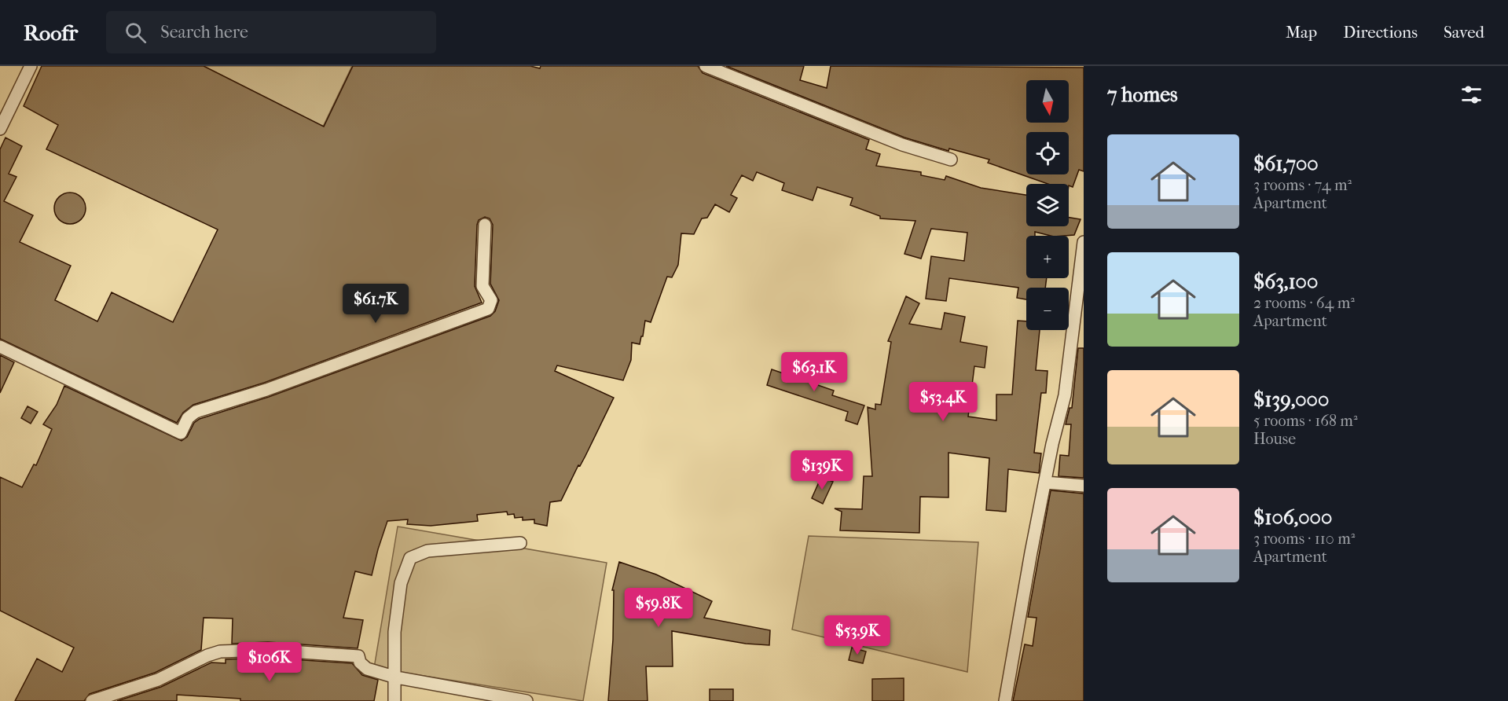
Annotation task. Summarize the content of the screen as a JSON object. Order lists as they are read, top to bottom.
{
  "north": "bottom",
  "page": {
    "header": "Roofr",
    "search": "Search here",
    "nav": ["Map", "Directions", "Saved"],
    "heading": "7 homes",
    "map_buttons": ["+", "−"],
    "list": [
      {
        "name": "$61,700",
        "note": "3 rooms · 74 m² · Apartment"
      },
      {
        "name": "$63,100",
        "note": "2 rooms · 64 m² · Apartment"
      },
      {
        "name": "$139,000",
        "note": "5 rooms · 168 m² · House"
      },
      {
        "name": "$106,000",
        "note": "3 rooms · 110 m² · Apartment"
      }
    ],
    "price": [
      "$61.7K",
      "$63.1K",
      "$53.4K",
      "$139K",
      "$59.8K",
      "$53.9K",
      "$106K"
    ]
  }
}
